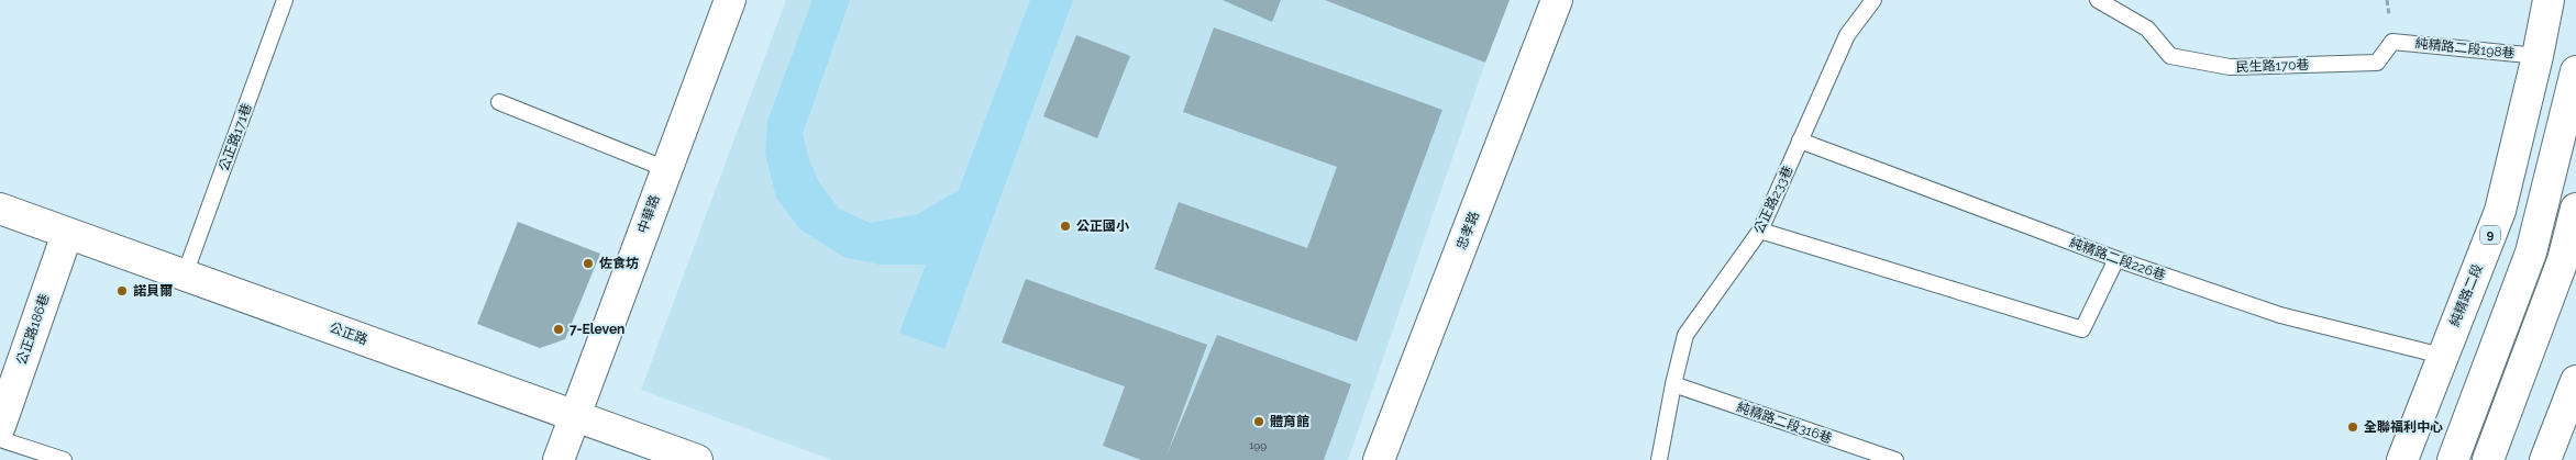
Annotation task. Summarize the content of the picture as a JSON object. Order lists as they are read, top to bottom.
{
  "streets": {
    "street": [
      "中華路",
      "忠孝路",
      "9",
      "純精路二段",
      "公正路186巷",
      "公正路"
    ],
    "lane": [
      "純精路二段198巷",
      "民生路170巷",
      "公正路171巷",
      "公正路233巷",
      "純精路二段226巷",
      "純精路二段316巷"
    ]
  },
  "crossings": [
    ["純精路二段198巷", "民生路170巷"],
    ["純精路二段198巷", "純精路二段"],
    ["公正路171巷", "公正路"],
    ["公正路233巷", "純精路二段226巷"],
    ["公正路233巷", "純精路二段316巷"],
    ["中華路", "公正路"],
    ["純精路二段226巷", "純精路二段"],
    ["公正路186巷", "公正路"]
  ],
  "places": [
    "公正國小",
    "佐食坊",
    "諾貝爾",
    "7-Eleven",
    "體育館",
    "全聯福利中心"
  ],
  "house_numbers": ["199"]
}
